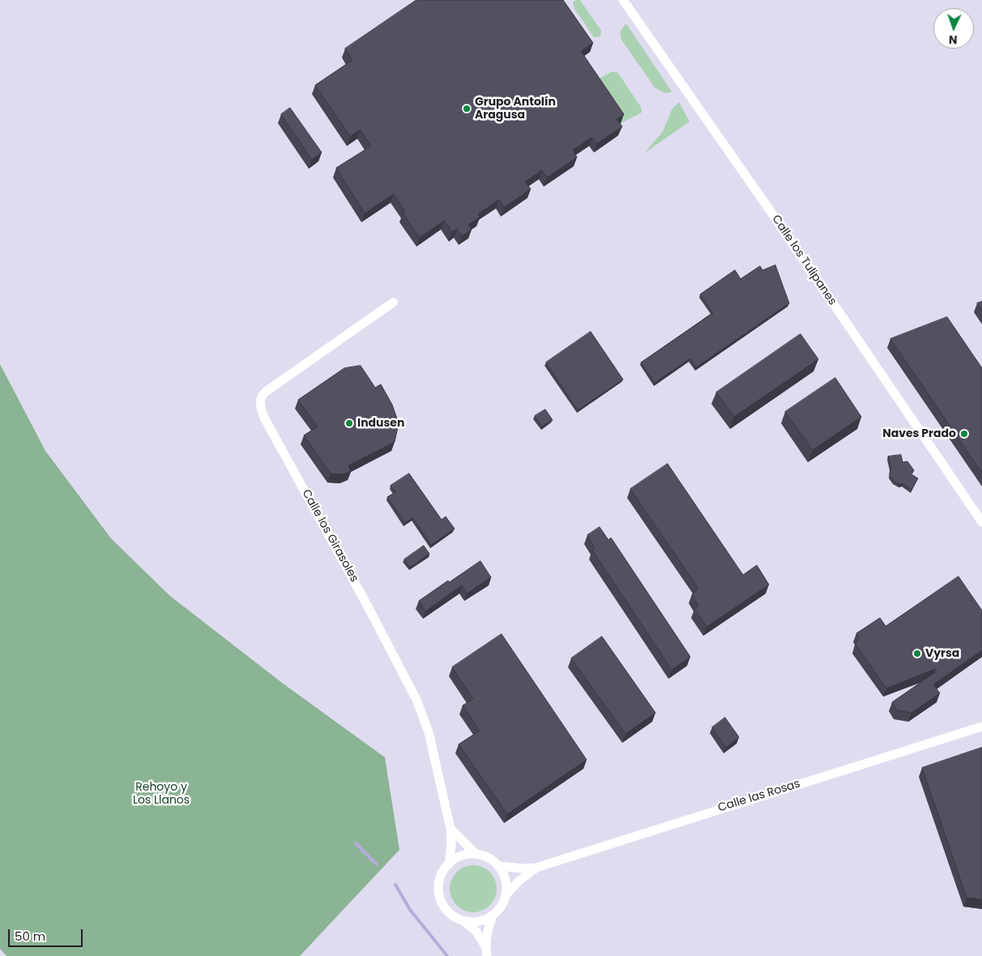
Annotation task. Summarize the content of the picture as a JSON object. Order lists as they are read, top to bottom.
{
  "streets": {
    "street": ["Calle los Tulipanes", "Calle los Girasoles", "Calle las Rosas"]
  },
  "crossings": [
    ["Calle los Girasoles", "Calle las Rosas"]
  ],
  "parks": ["Rehoyo y Los Llanos"],
  "places": [
    "Grupo Antolín Aragusa",
    "Indusen",
    "Naves Prado",
    "Vyrsa"
  ],
  "scale_bar": "50 m",
  "north": "bottom"
}
